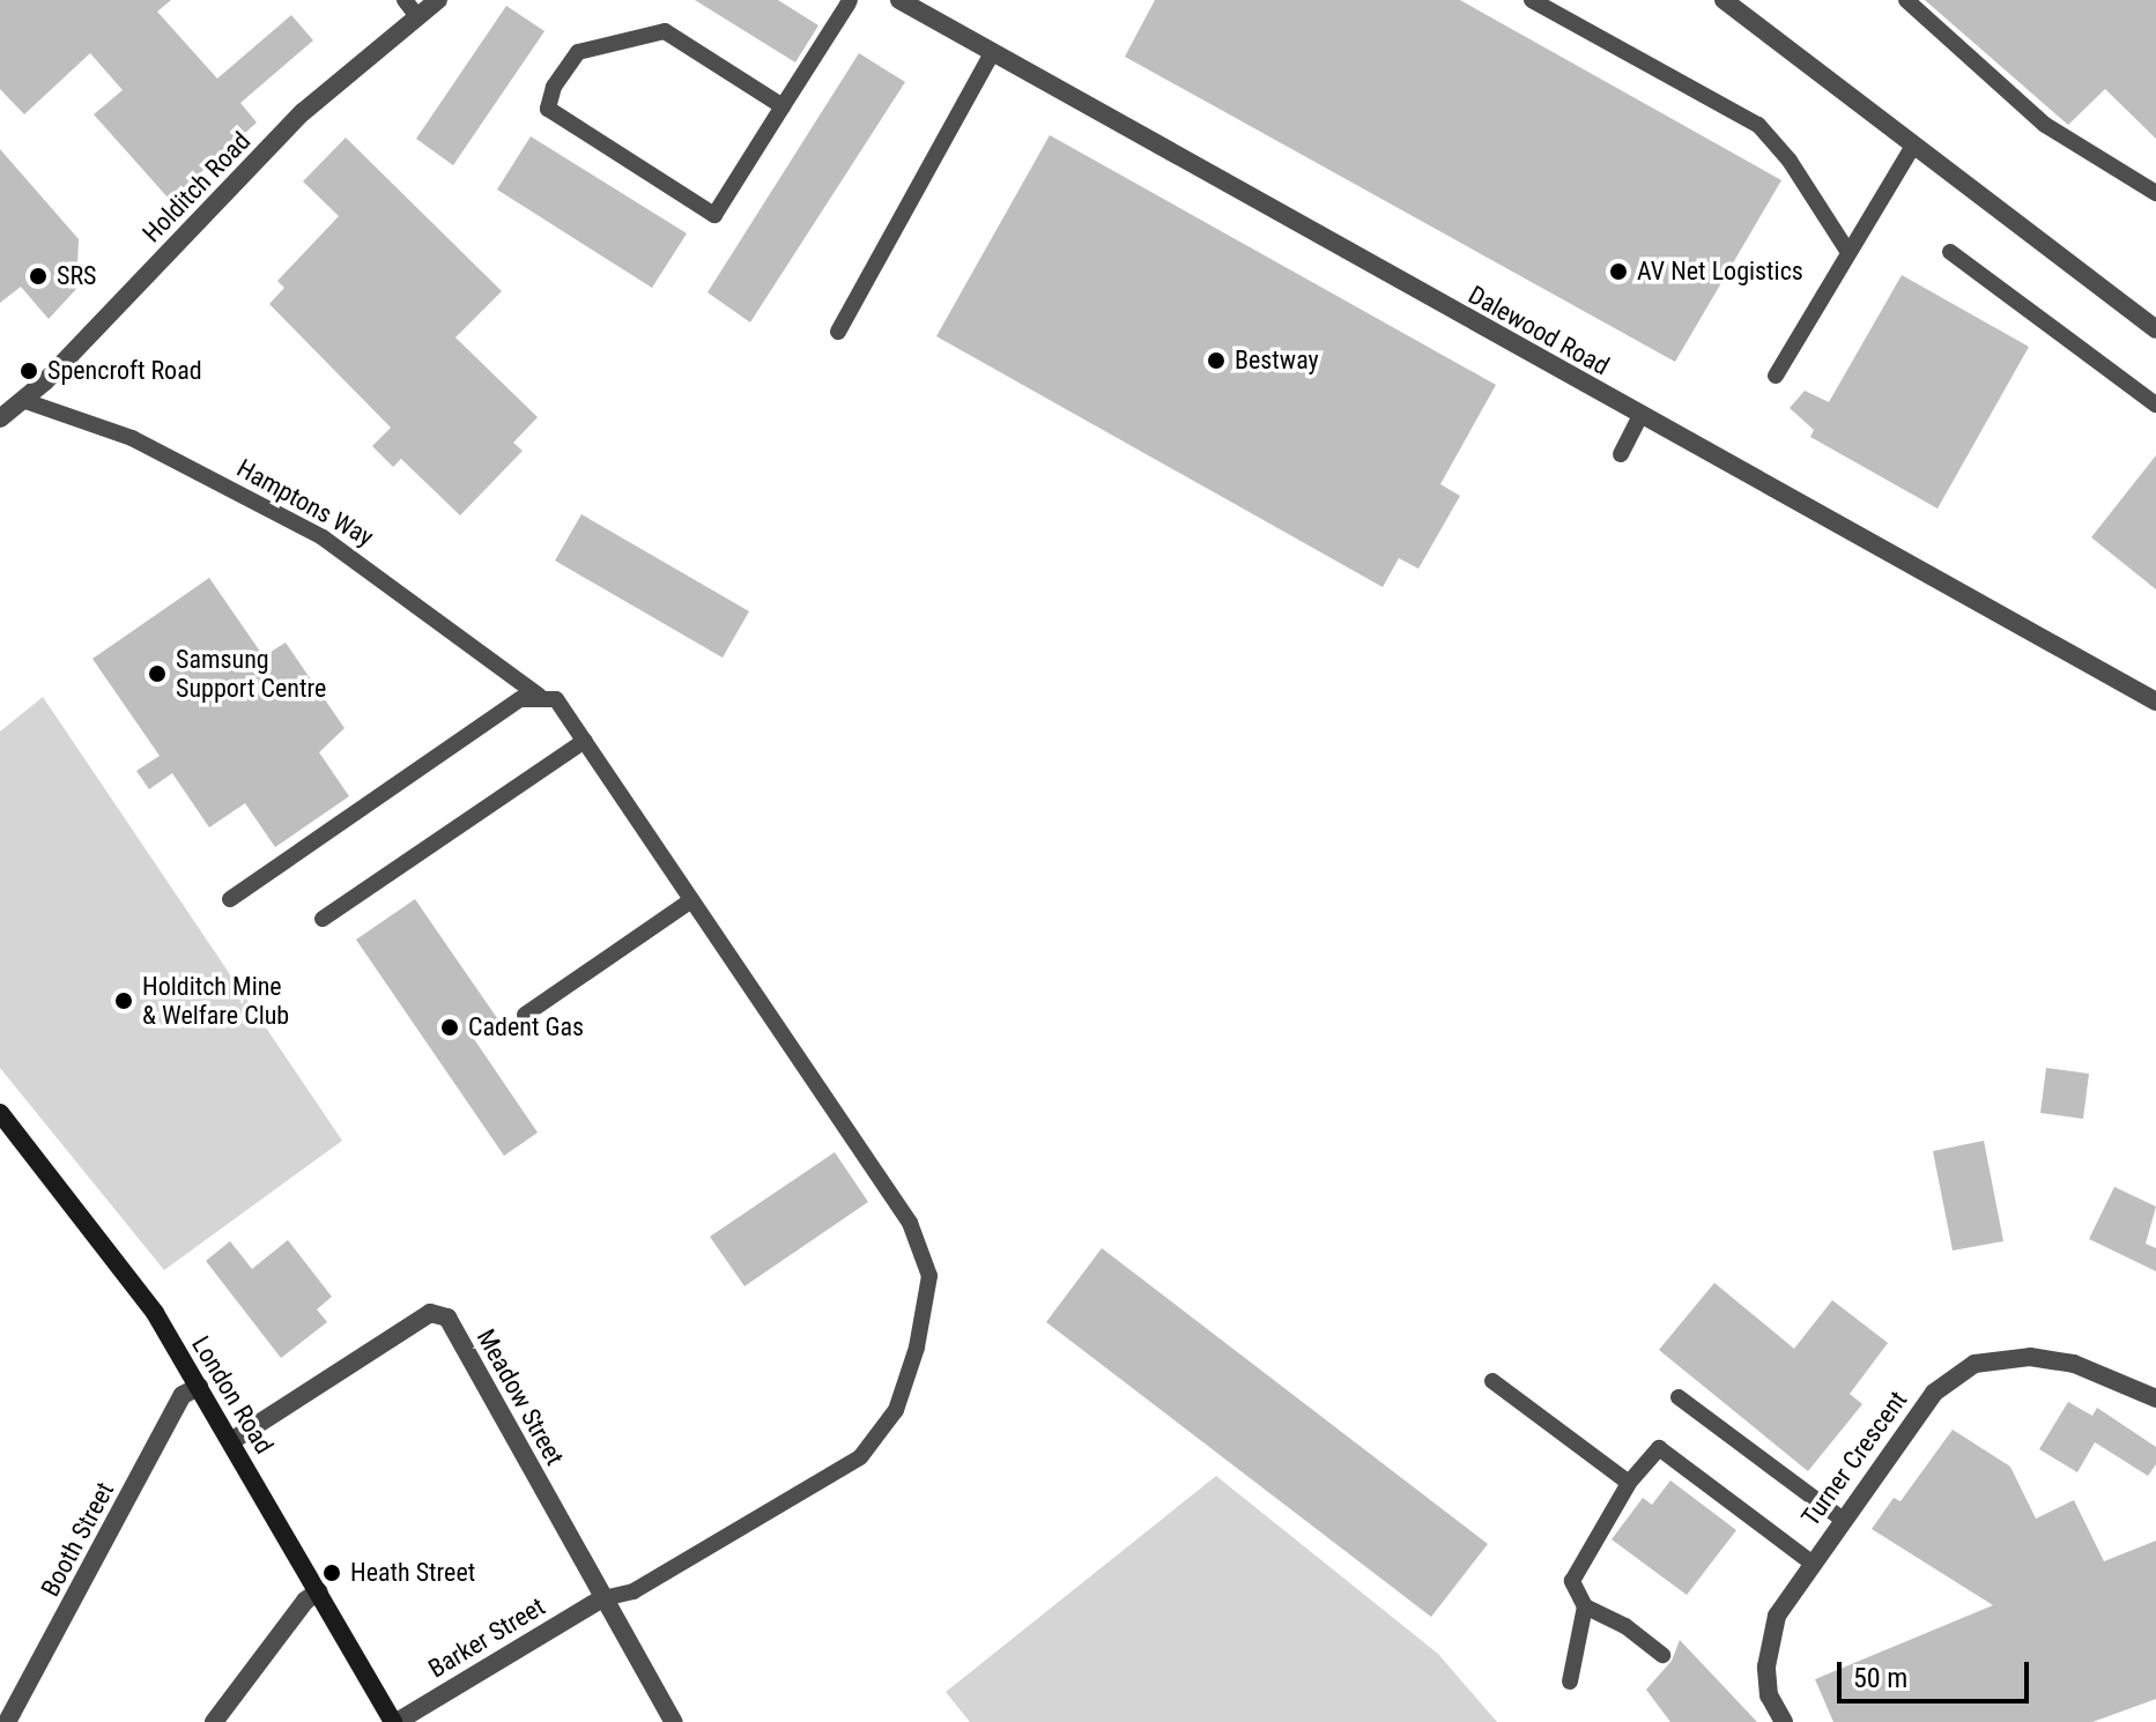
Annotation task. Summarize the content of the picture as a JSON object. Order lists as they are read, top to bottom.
{
  "streets": {
    "main road": ["London Road"],
    "street": [
      "Holditch Road",
      "Dalewood Road",
      "Meadow Street",
      "Turner Crescent",
      "Booth Street",
      "Barker Street"
    ],
    "lane": ["Hamptons Way"]
  },
  "crossings": [
    ["Holditch Road", "Hamptons Way"],
    ["Hamptons Way", "Meadow Street"],
    ["Hamptons Way", "Barker Street"],
    ["London Road", "Meadow Street"],
    ["London Road", "Booth Street"],
    ["London Road", "Barker Street"],
    ["Meadow Street", "Barker Street"]
  ],
  "places": [
    "AV Net Logistics",
    "SRS",
    "Bestway",
    "Spencroft Road",
    "Samsung Support Centre",
    "Holditch Mine & Welfare Club",
    "Cadent Gas",
    "Heath Street"
  ],
  "scale_bar": "50 m"
}
